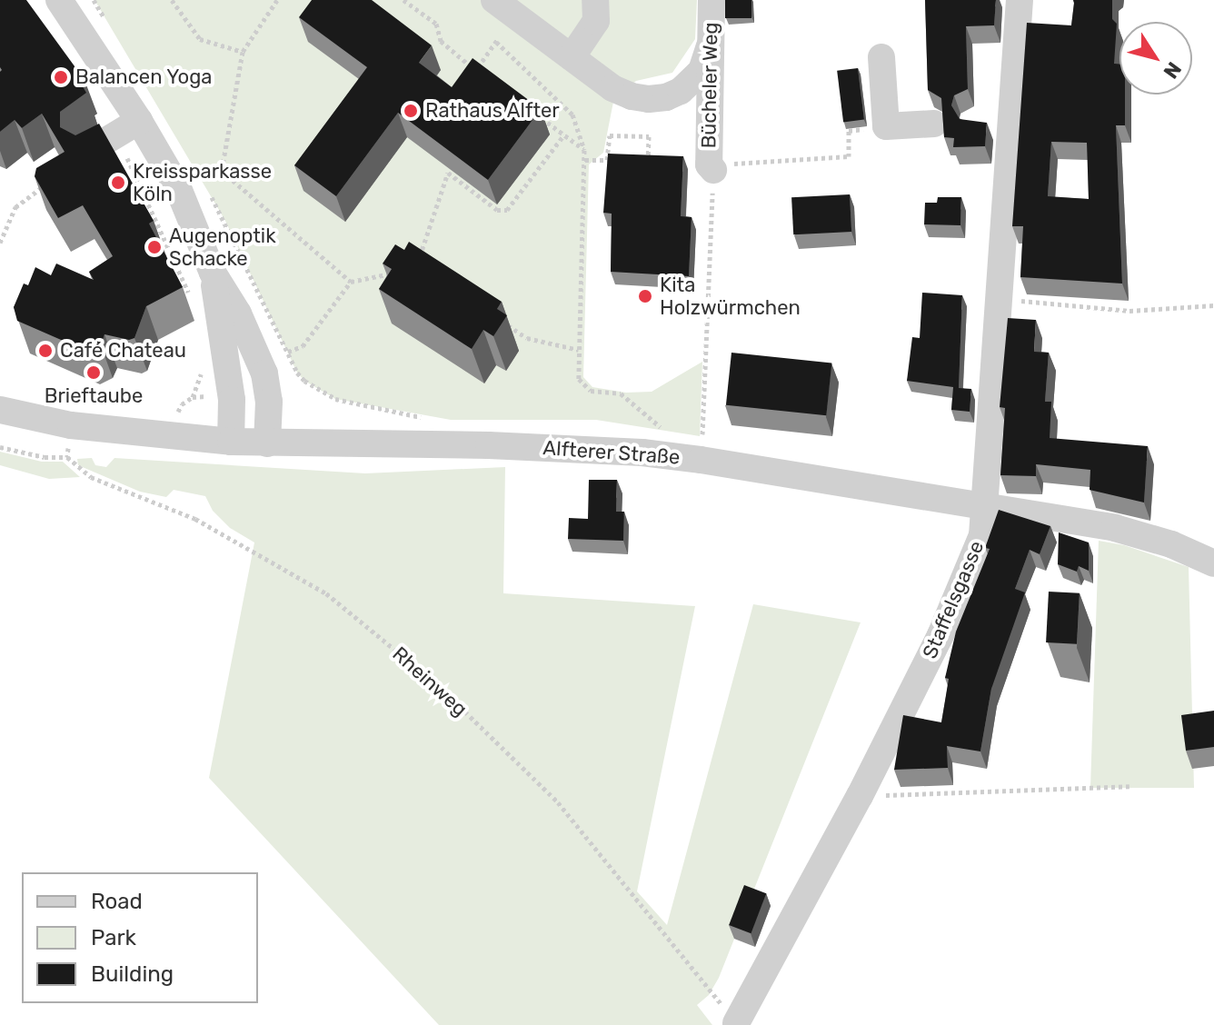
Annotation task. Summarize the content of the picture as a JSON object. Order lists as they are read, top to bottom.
{
  "streets": {
    "street": ["Bücheler Weg", "Alfterer Straße", "Staffelsgasse"],
    "path": ["Rheinweg"]
  },
  "crossings": [
    ["Alfterer Straße", "Staffelsgasse"],
    ["Staffelsgasse", "Rheinweg"]
  ],
  "places": [
    "Balancen Yoga",
    "Rathaus Alfter",
    "Kreissparkasse Köln",
    "Augenoptik Schacke",
    "Kita Holzwürmchen",
    "Café Chateau",
    "Brieftaube"
  ],
  "legend": ["Road", "Park", "Building"],
  "north": "bottom right"
}
